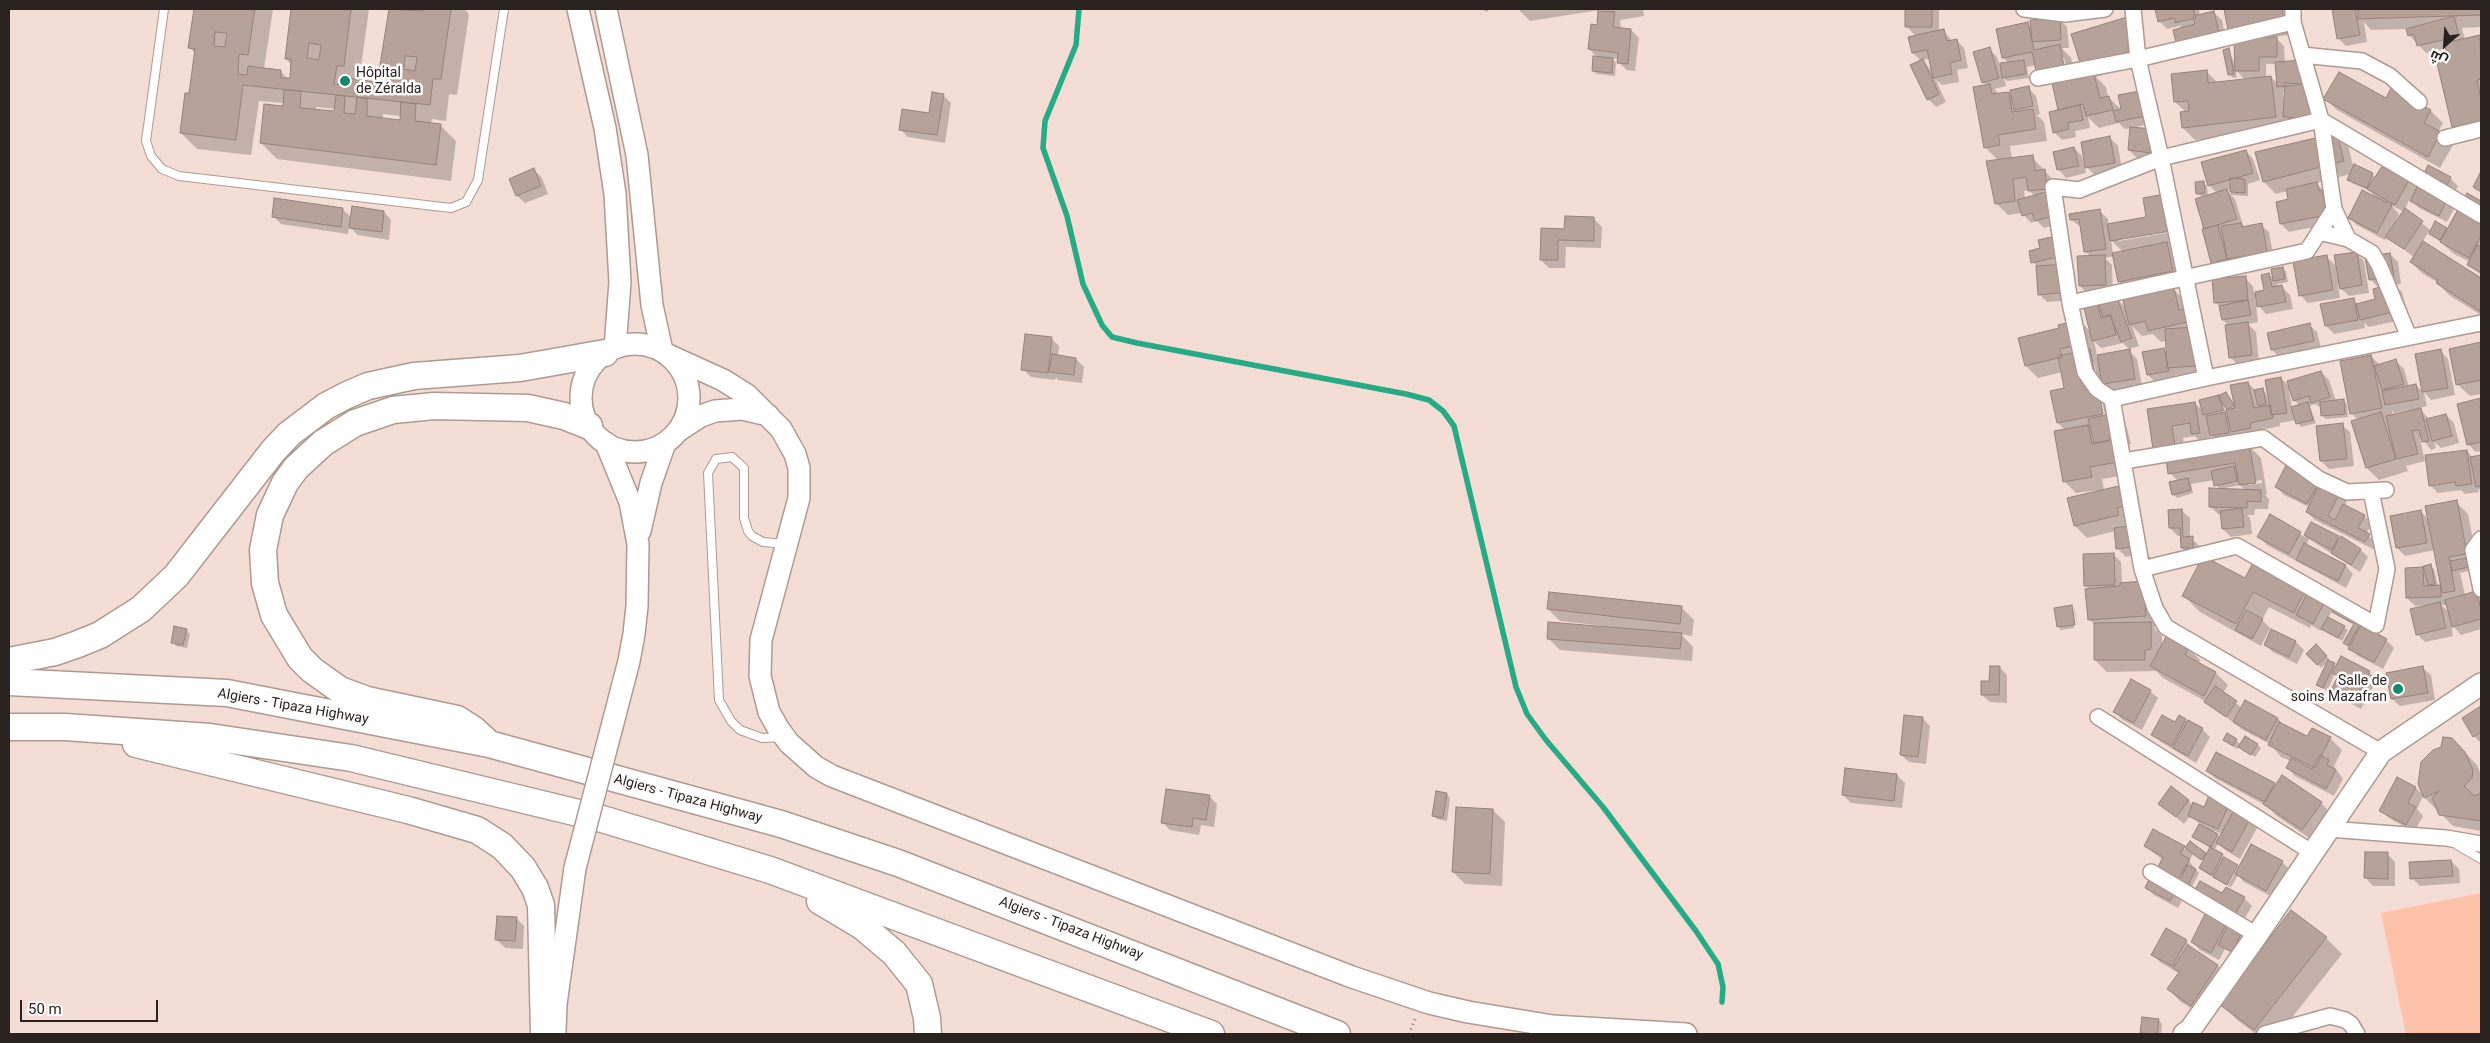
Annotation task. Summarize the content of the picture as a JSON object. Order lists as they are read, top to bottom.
{
  "streets": {
    "highway": ["Algiers - Tipaza Highway"]
  },
  "places": ["Hôpital de Zéralda", "Salle de soins Mazafran"],
  "scale_bar": "50 m",
  "north": "bottom left"
}
